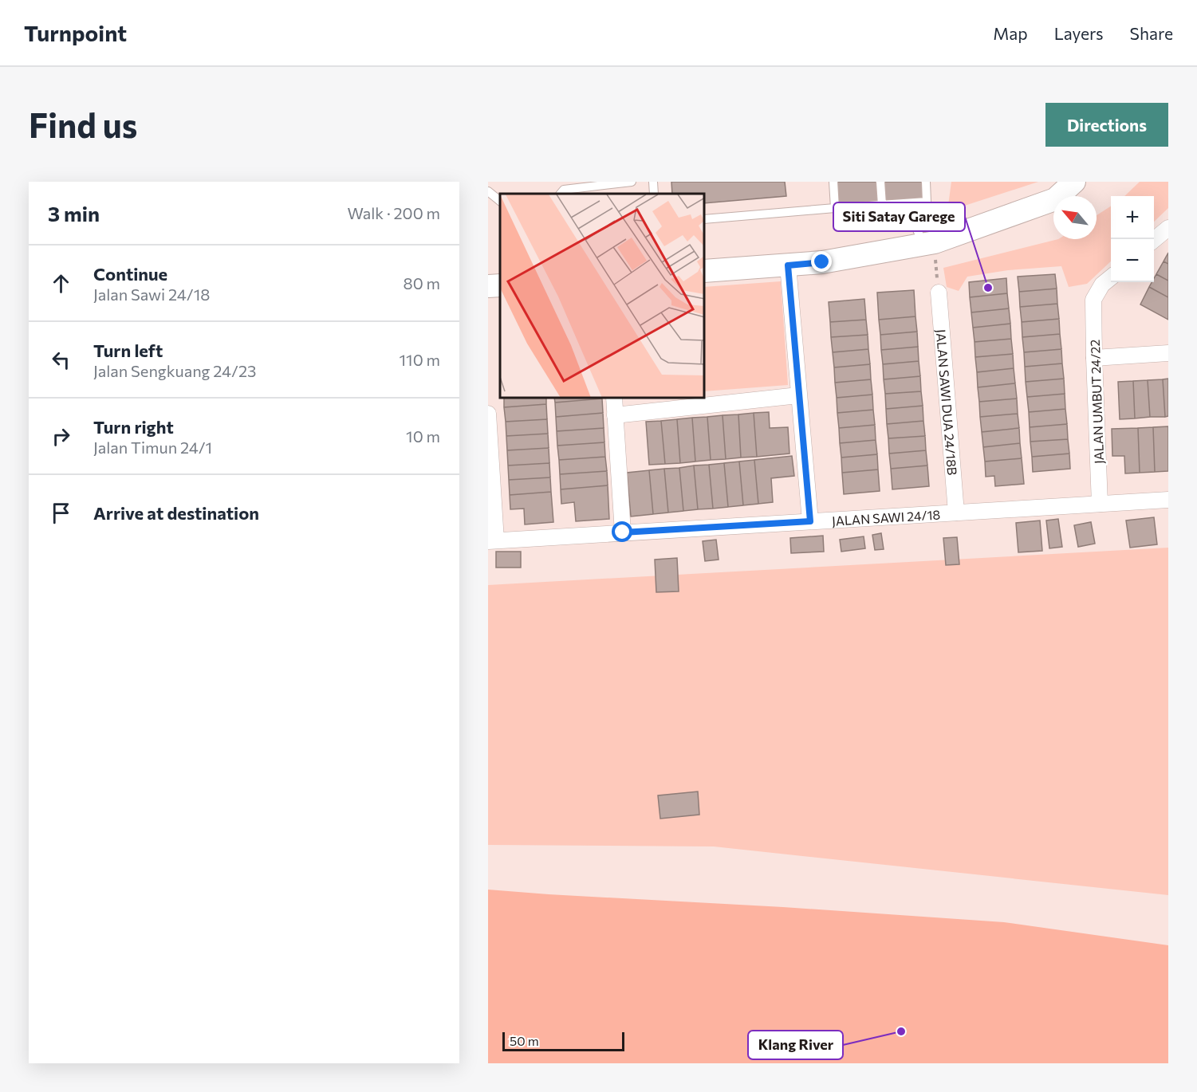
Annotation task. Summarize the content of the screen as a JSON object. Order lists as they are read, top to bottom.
{
  "streets": {
    "street": ["JALAN UMBUT 24/22", "JALAN SAWI DUA 24/18B", "JALAN SAWI 24/18"]
  },
  "crossings": [
    ["JALAN UMBUT 24/22", "JALAN SAWI 24/18"],
    ["JALAN SAWI DUA 24/18B", "JALAN SAWI 24/18"]
  ],
  "places": ["Siti Satay Garege", "Klang River"],
  "scale_bar": "50 m",
  "north": "top left",
  "page": {
    "header": "Turnpoint",
    "nav": ["Map", "Layers", "Share"],
    "buttons": "Directions",
    "title": "Find us",
    "heading": ["3 min", "Walk · 200 m"],
    "map_buttons": ["+", "−"],
    "list": [
      ["Continue", "Jalan Sawi 24/18", "80 m"],
      ["Turn left", "Jalan Sengkuang 24/23", "110 m"],
      ["Turn right", "Jalan Timun 24/1", "10 m"],
      "Arrive at destination"
    ],
    "scale": "50 m"
  }
}
